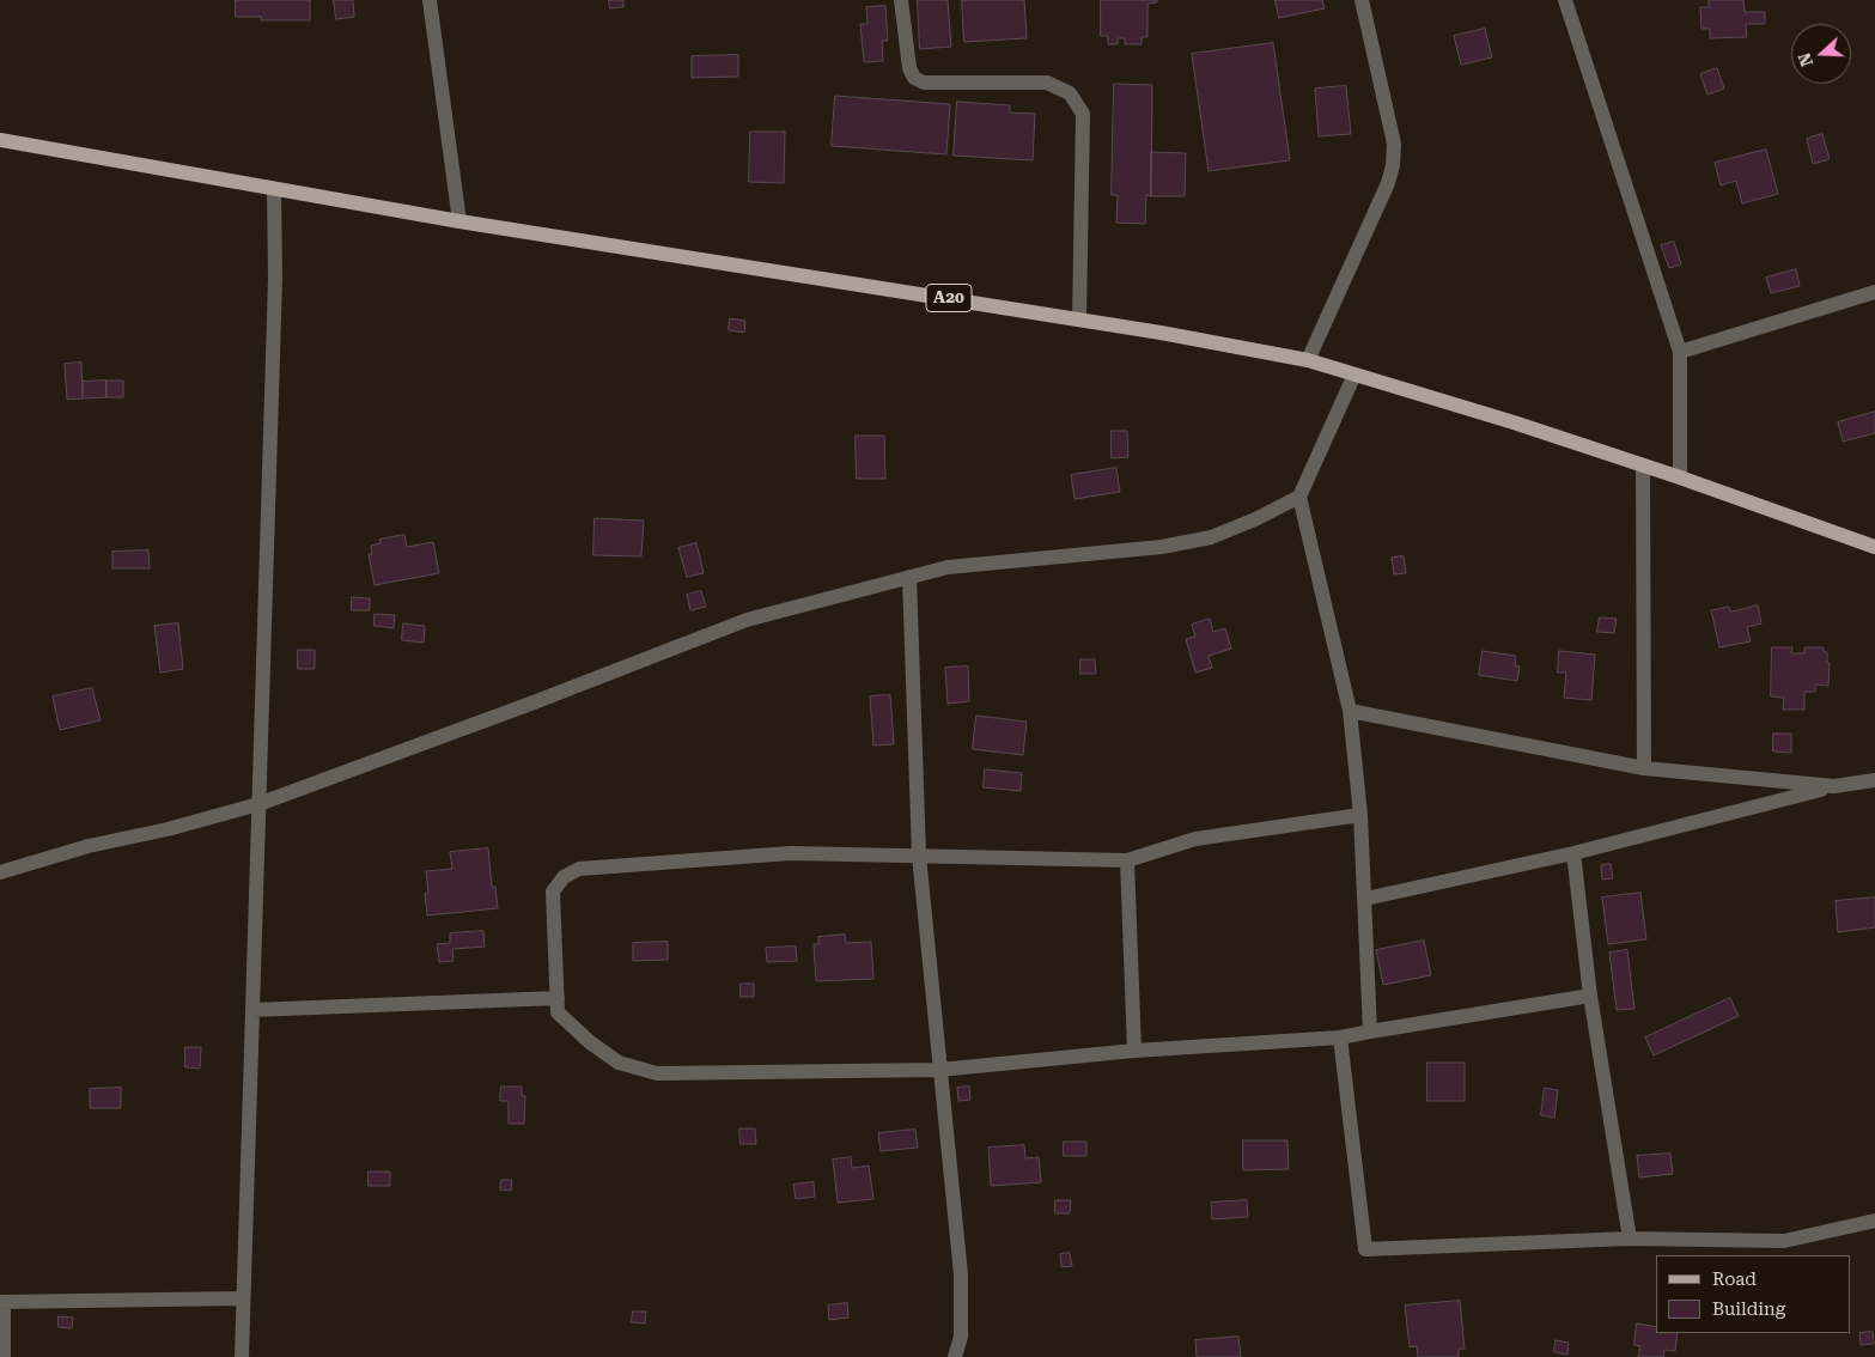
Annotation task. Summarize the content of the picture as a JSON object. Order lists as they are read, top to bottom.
{
  "streets": {
    "main road": ["A20"]
  },
  "legend": ["Road", "Building"],
  "north": "left"
}
